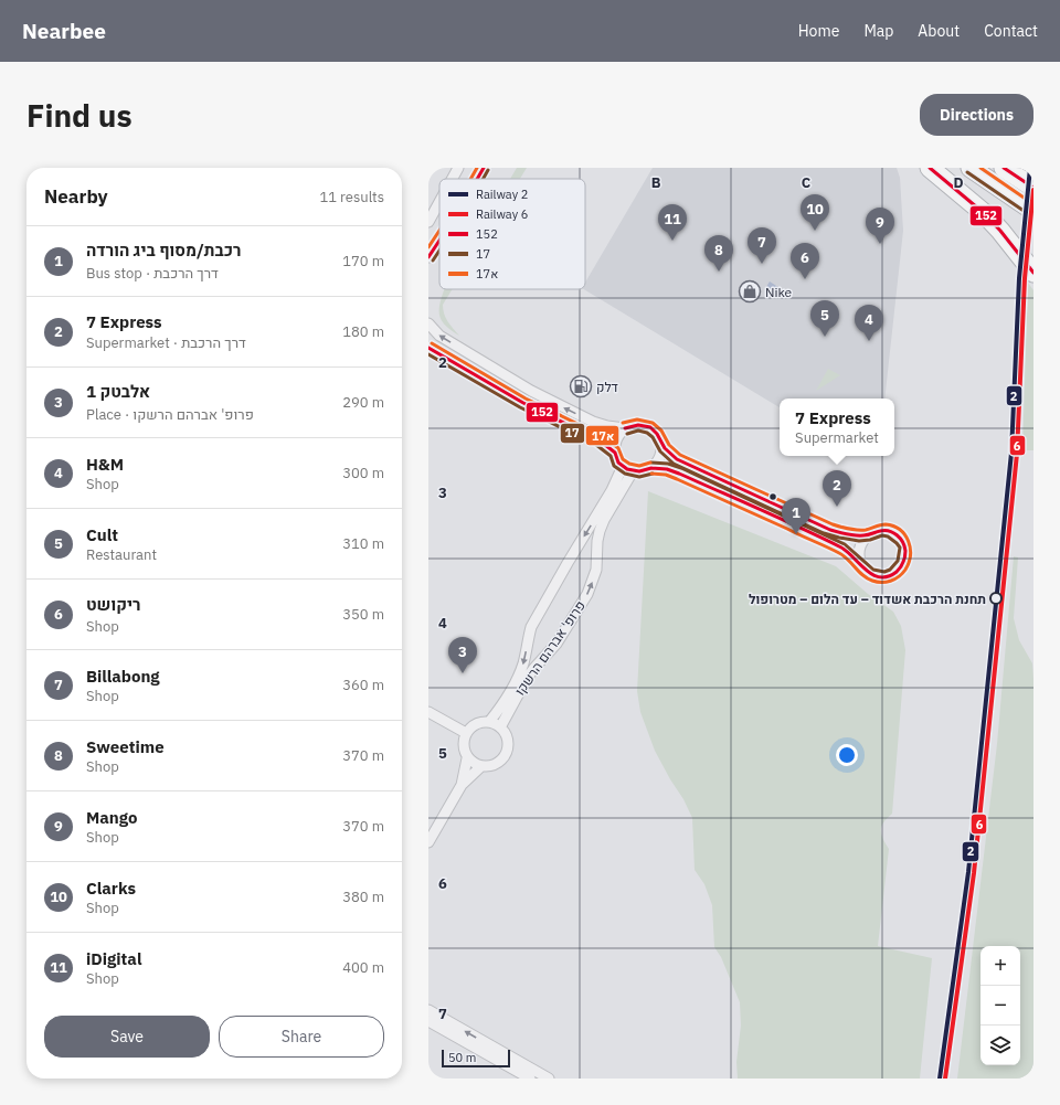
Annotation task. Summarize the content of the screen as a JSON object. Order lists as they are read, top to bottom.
{
  "streets": {
    "street": ["פרופ' אברהם הרשקו"]
  },
  "places": {
    "shop": ["Nike"],
    "fuel station": ["דלק"],
    "other": ["תחנת הרכבת אשדוד – עד הלום – מטרופול"]
  },
  "lines": [
    "rail line 2",
    "transit line 152",
    "transit line 17א",
    "transit line 17",
    "rail line 6"
  ],
  "legend": [
    "Railway 2",
    "Railway 6",
    "152",
    "17",
    "17א"
  ],
  "scale_bar": "50 m",
  "page": {
    "header": "Nearbee",
    "nav": [
      "Home",
      "Map",
      "About",
      "Contact"
    ],
    "buttons": [
      "Directions",
      ["Save", "Share"]
    ],
    "title": "Find us",
    "heading": ["Nearby", "11 results"],
    "pins": [
      "10",
      "11",
      "9",
      "7",
      "8",
      "6",
      "5",
      "4",
      "2",
      "1",
      "3"
    ],
    "list": [
      {
        "mark": "1",
        "name": "רכבת/מסוף ביג הורדה",
        "note": "Bus stop · דרך הרכבת",
        "value": "170 m"
      },
      {
        "mark": "2",
        "name": "7 Express",
        "note": "Supermarket · דרך הרכבת",
        "value": "180 m"
      },
      {
        "mark": "3",
        "name": "אלבטק 1",
        "note": "Place · פרופ' אברהם הרשקו",
        "value": "290 m"
      },
      {
        "mark": "4",
        "name": "H&M",
        "note": "Shop",
        "value": "300 m"
      },
      {
        "mark": "5",
        "name": "Cult",
        "note": "Restaurant",
        "value": "310 m"
      },
      {
        "mark": "6",
        "name": "ריקושט",
        "note": "Shop",
        "value": "350 m"
      },
      {
        "mark": "7",
        "name": "Billabong",
        "note": "Shop",
        "value": "360 m"
      },
      {
        "mark": "8",
        "name": "Sweetime",
        "note": "Shop",
        "value": "370 m"
      },
      {
        "mark": "9",
        "name": "Mango",
        "note": "Shop",
        "value": "370 m"
      },
      {
        "mark": "10",
        "name": "Clarks",
        "note": "Shop",
        "value": "380 m"
      },
      {
        "mark": "11",
        "name": "iDigital",
        "note": "Shop",
        "value": "400 m"
      }
    ],
    "popup": ["7 Express", "Supermarket"],
    "map_buttons": ["+", "−"],
    "scale": "50 m"
  },
  "grid": {
    "columns": ["B", "C", "D"],
    "rows": [
      "2",
      "3",
      "4",
      "5",
      "6",
      "7"
    ]
  }
}
